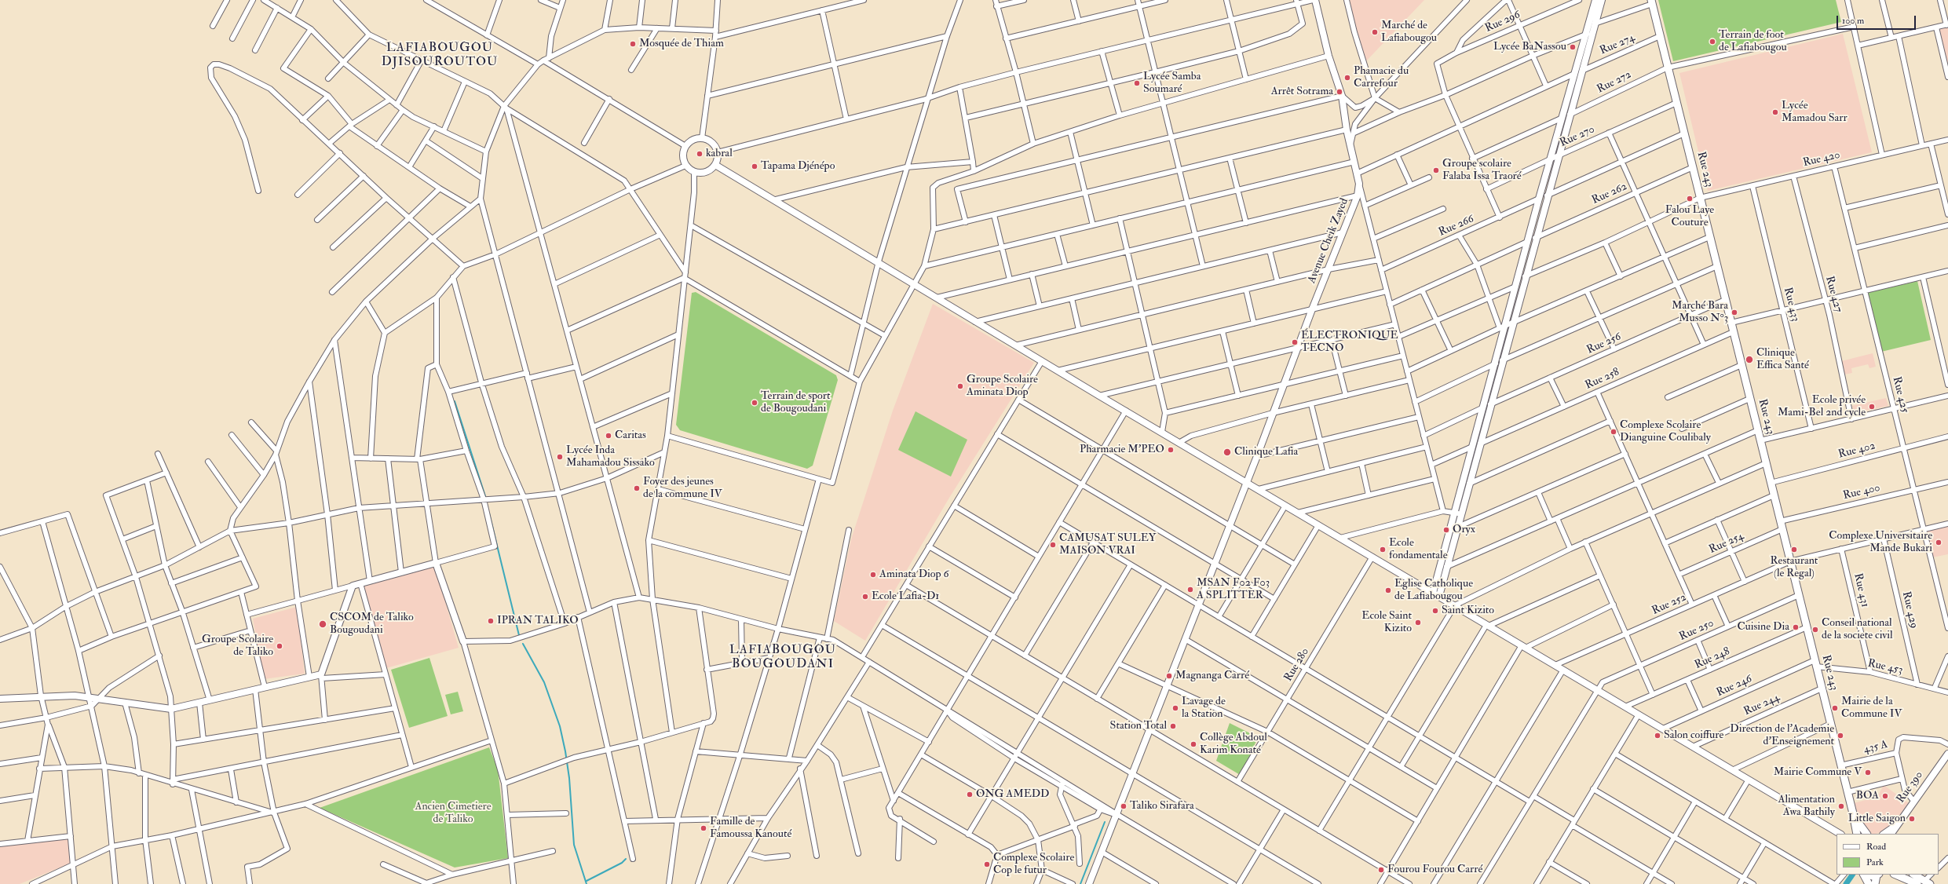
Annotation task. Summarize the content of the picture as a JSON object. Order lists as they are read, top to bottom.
{
  "streets": {
    "main road": ["Rue 243"],
    "street": [
      "Rue 296",
      "Rue 274",
      "Rue 272",
      "Rue 270",
      "Rue 420",
      "Rue 262",
      "Rue 266",
      "Avenue Cheik Zayed",
      "Rue 427",
      "Rue 433",
      "Rue 256",
      "Rue 258",
      "Rue 425",
      "Rue 402",
      "Rue 400",
      "Rue 254",
      "Rue 431",
      "Rue 252",
      "Rue 429",
      "Rue 250",
      "Rue 248",
      "Rue 280",
      "Rue 453",
      "Rue 246",
      "Rue 244",
      "435 A",
      "Rue 390"
    ]
  },
  "crossings": [
    ["Rue 274", "Rue 243"],
    ["Rue 272", "Rue 243"],
    ["Rue 270", "Rue 243"],
    ["Rue 420", "Rue 243"],
    ["Rue 420", "Rue 427"],
    ["Rue 420", "Rue 433"],
    ["Rue 420", "Rue 425"],
    ["Rue 243", "Rue 262"],
    ["Rue 243", "Rue 256"],
    ["Rue 243", "Rue 258"],
    ["Rue 243", "Rue 402"],
    ["Rue 243", "Rue 400"],
    ["Rue 243", "Rue 254"],
    ["Rue 243", "Rue 252"],
    ["Rue 243", "Rue 250"],
    ["Rue 243", "Rue 248"],
    ["Rue 243", "Rue 453"],
    ["Rue 243", "Rue 246"],
    ["Rue 243", "Rue 244"],
    ["Rue 243", "435 A"],
    ["Rue 425", "Rue 402"],
    ["Rue 425", "Rue 400"],
    ["Rue 425", "Rue 252"],
    ["Rue 431", "Rue 252"],
    ["Rue 431", "Rue 453"],
    ["Rue 252", "Rue 429"],
    ["Rue 429", "Rue 453"],
    ["Rue 453", "Rue 246"],
    ["435 A", "Rue 390"]
  ],
  "districts": ["LAFIABOUGOU DJISOUROUTOU", "LAFIABOUGOU BOUGOUDANI"],
  "parks": ["Ancien Cimetiere de Taliko"],
  "places": [
    "Marché de Lafiabougou",
    "Terrain de foot de Lafiabougou",
    "Mosquée de Thiam",
    "Lycée BaNassou",
    "Phamacie du Carrefour",
    "Lycée Samba Soumaré",
    "Arrêt Sotrama",
    "Lycée Mamadou Sarr",
    "kabral",
    "Tapama Djénépo",
    "Groupe scolaire Falaba Issa Traoré",
    "Falou Laye Couture",
    "Marché Bara Musso N°3",
    "ÉLECTRONIQUE TECNO",
    "Clinique Effica Santé",
    "Groupe Scolaire Aminata Diop",
    "Terrain de sport de Bougoudani",
    "Ecole privée Mami-Bel 2nd cycle",
    "Complexe Scolaire Dianguine Coulibaly",
    "Caritas",
    "Pharmacie M'PEO",
    "Clinique Lafia",
    "Lycée Inda Mahamadou Sissako",
    "Foyer des jeunes de la commune IV",
    "Oryx",
    "Complexe Universitaire Mande Bukari",
    "CAMUSAT SULEY MAISON VRAI",
    "Ecole fondamentale",
    "Restaurant (le Regal)",
    "Aminata Diop 6",
    "MSAN F02 F03 A SPLITTER",
    "Eglise Catholique de Lafiabougou",
    "Ecole Lafia-D1",
    "Saint Kizito",
    "IPRAN TALIKO",
    "Ecole Saint Kizito",
    "CSCOM de Taliko Bougoudani",
    "Cuisine Dia",
    "Conseil national de la societe civil",
    "Groupe Scolaire de Taliko",
    "Magnanga Carré",
    "Lavage de la Station",
    "Mairie de la Commune IV",
    "Station Total",
    "Salon coiffure",
    "Direction de l'Academie d'Enseignement",
    "Collège Abdoul Karim Konaté",
    "Mairie Commune V",
    "ONG AMEDD",
    "BOA",
    "Taliko Sirafara",
    "Alimentation Awa Bathily",
    "Little Saigon",
    "Famille de Famoussa Kanouté",
    "Complexe Scolaire Cop le futur",
    "Fourou Fourou Carré"
  ],
  "legend": ["Road", "Park"],
  "scale_bar": "100 m"
}
